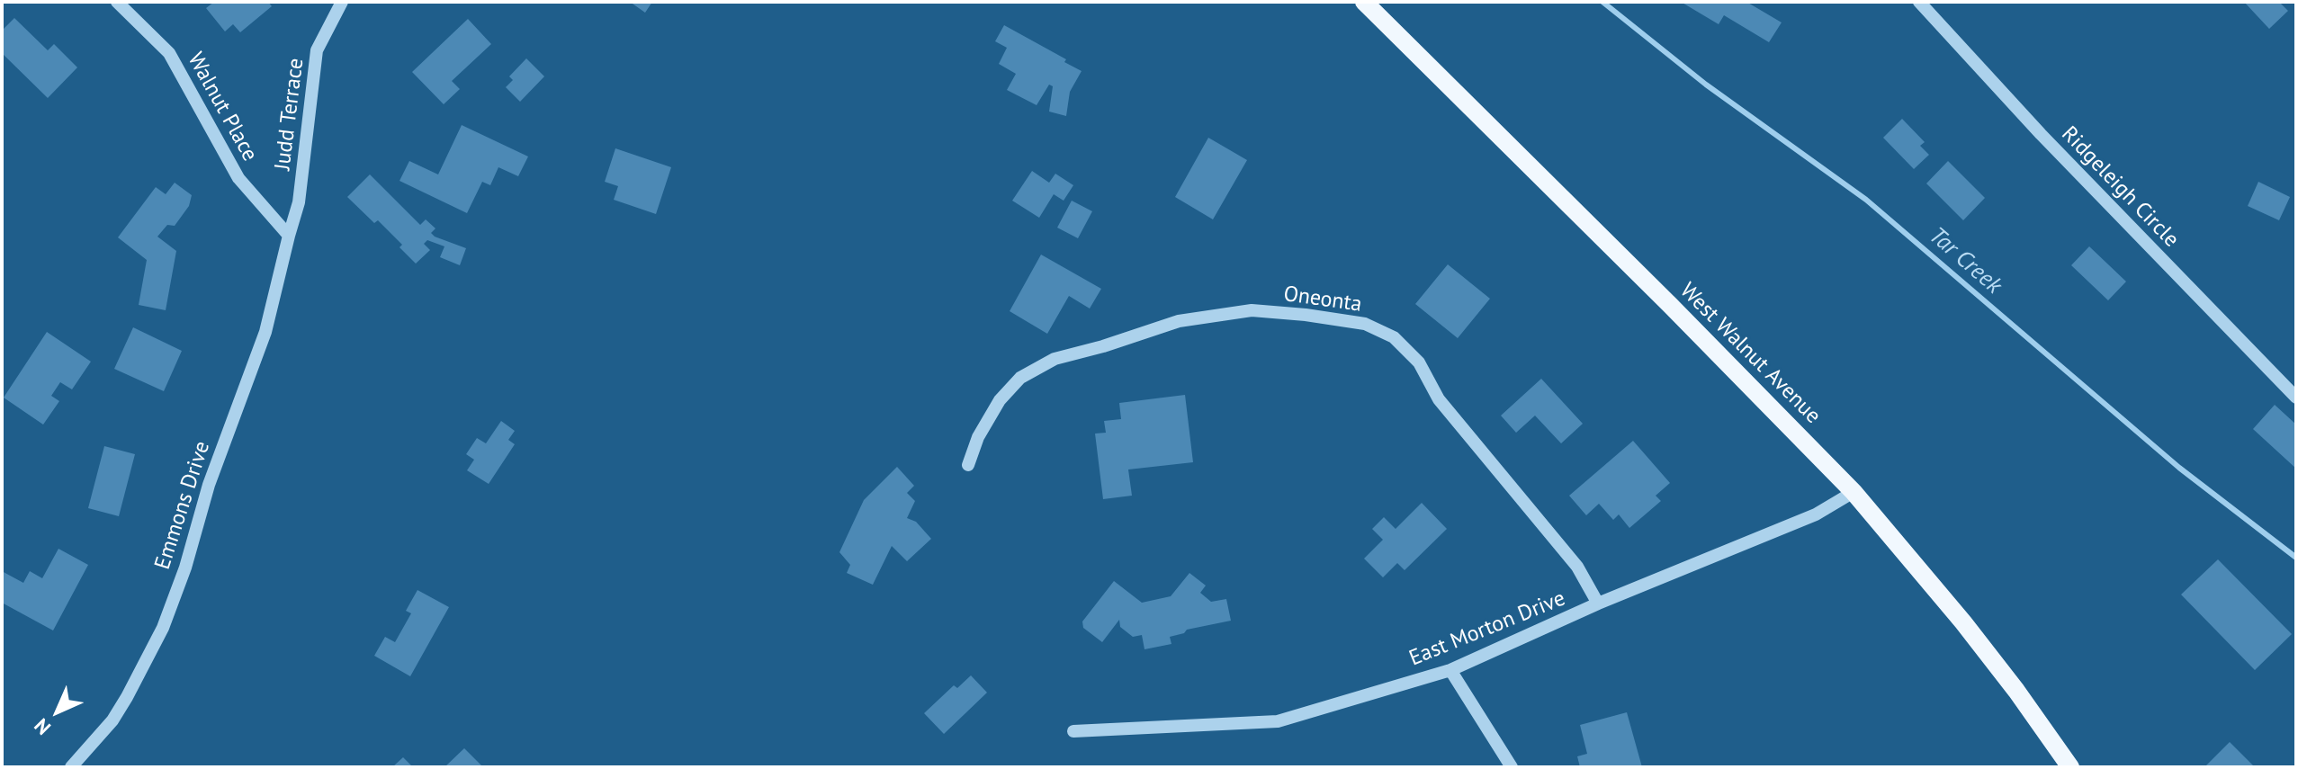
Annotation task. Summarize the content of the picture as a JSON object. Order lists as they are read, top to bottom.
{
  "streets": {
    "main road": ["West Walnut Avenue"],
    "street": [
      "Walnut Place",
      "Judd Terrace",
      "Ridgeleigh Circle",
      "Oneonta",
      "Emmons Drive",
      "East Morton Drive"
    ]
  },
  "crossings": [
    ["Walnut Place", "Judd Terrace"],
    ["Walnut Place", "Emmons Drive"],
    ["Judd Terrace", "Emmons Drive"],
    ["Oneonta", "East Morton Drive"],
    ["West Walnut Avenue", "East Morton Drive"]
  ],
  "water": ["Tar Creek"],
  "north": "bottom left"
}
